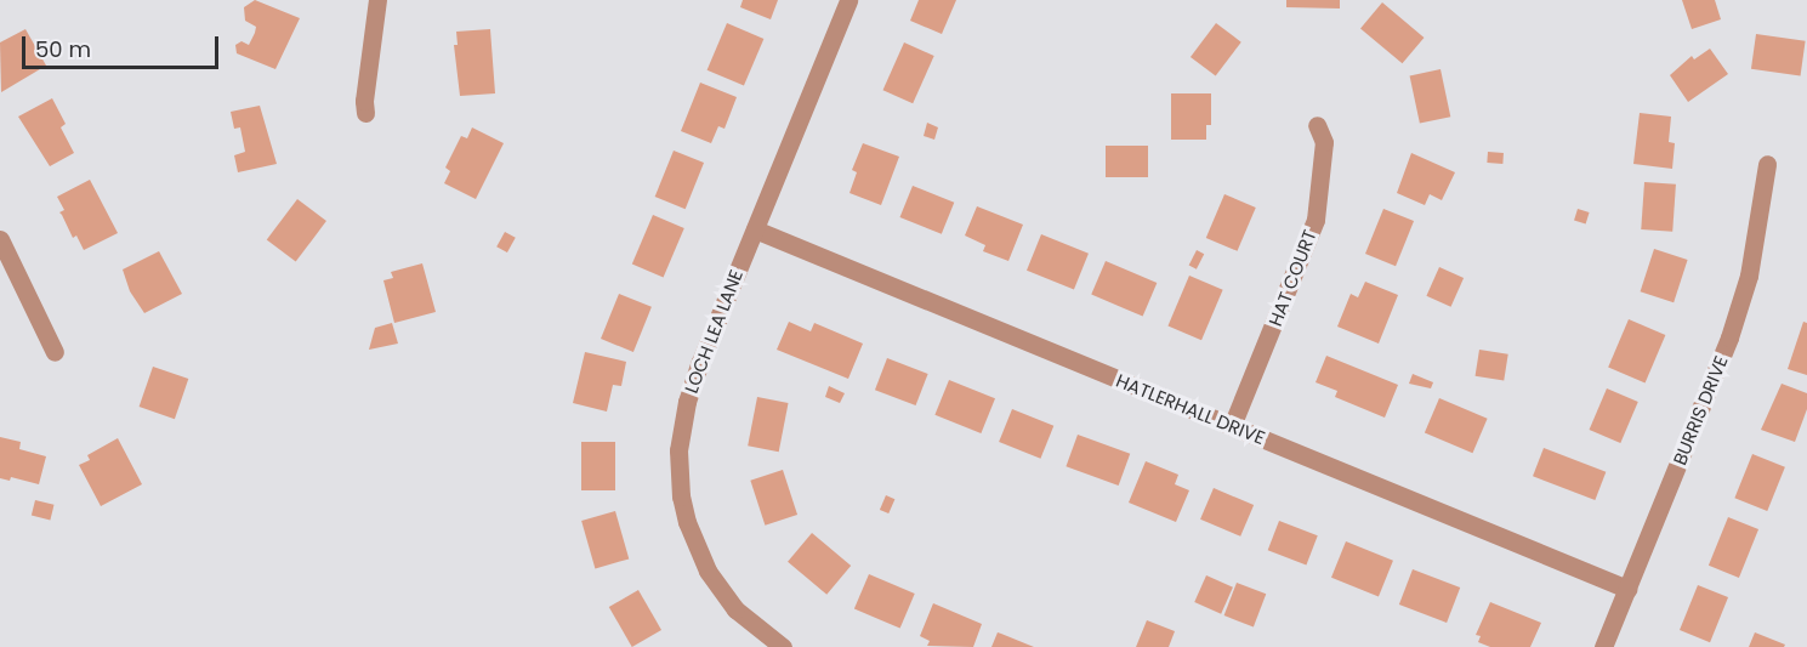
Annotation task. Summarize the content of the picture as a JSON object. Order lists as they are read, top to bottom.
{
  "streets": {
    "street": [
      "HAT COURT",
      "LOCH LEA LANE",
      "HATLERHALL DRIVE",
      "BURRIS DRIVE"
    ]
  },
  "crossings": [
    ["HAT COURT", "HATLERHALL DRIVE"],
    ["LOCH LEA LANE", "HATLERHALL DRIVE"],
    ["HATLERHALL DRIVE", "BURRIS DRIVE"]
  ],
  "scale_bar": "50 m"
}
